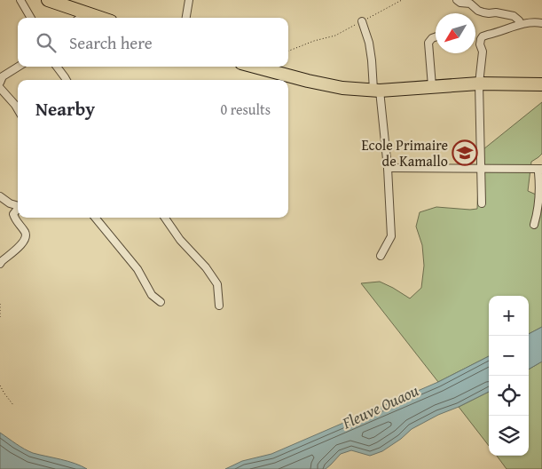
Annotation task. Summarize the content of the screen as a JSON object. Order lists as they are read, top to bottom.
{
  "water": ["Fleuve Ouaou"],
  "places": {
    "school or university": ["Ecole Primaire de Kamallo"]
  },
  "north": "bottom left",
  "page": {
    "search": "Search here",
    "heading": ["Nearby", "0 results"],
    "map_buttons": ["+", "−"]
  }
}
